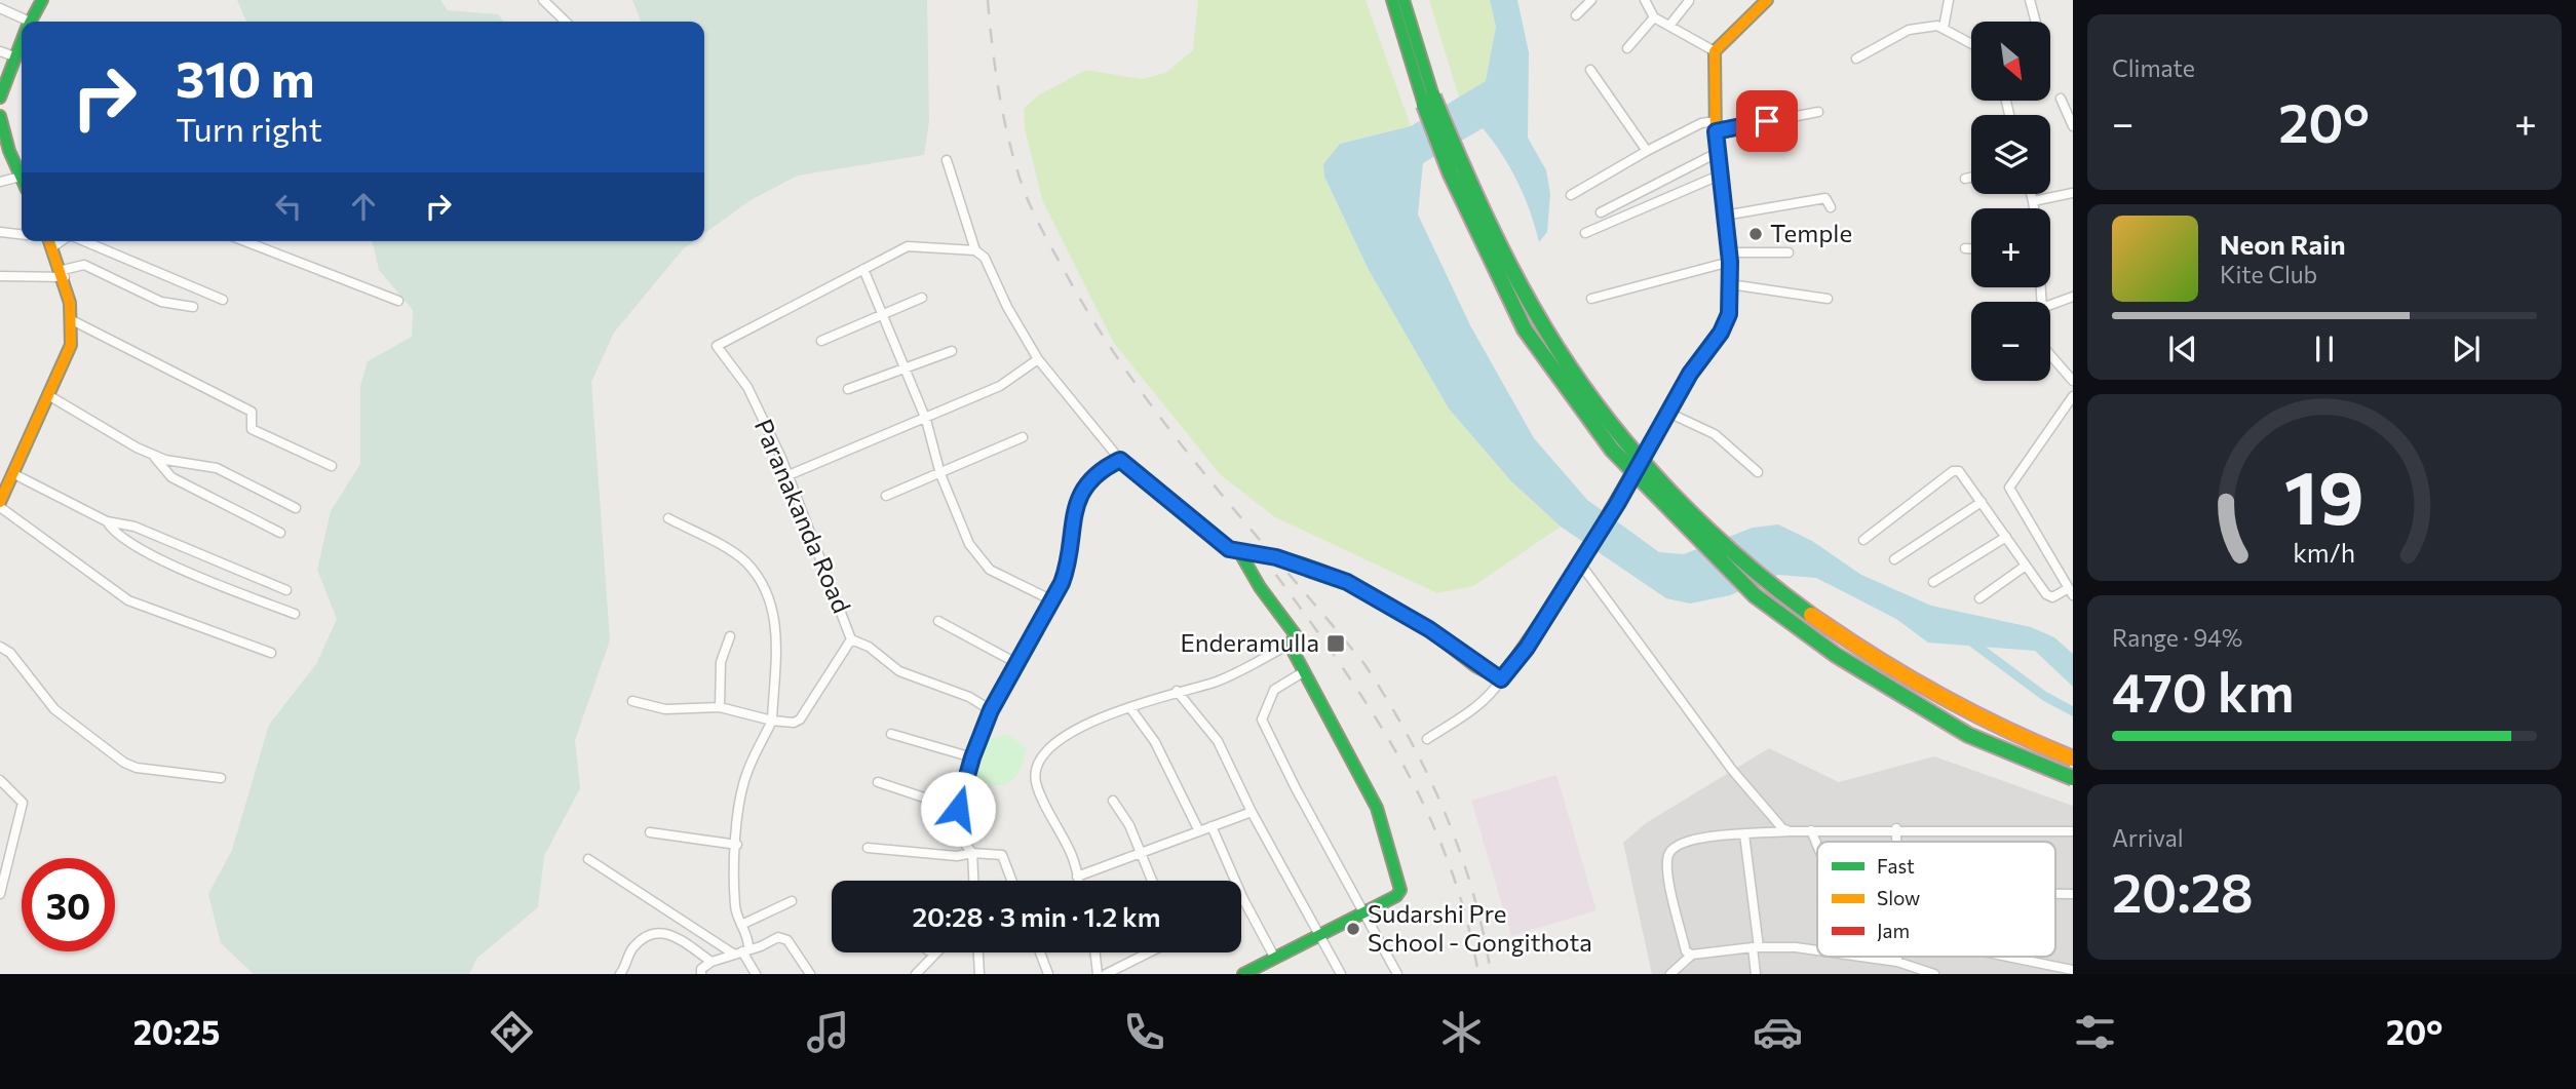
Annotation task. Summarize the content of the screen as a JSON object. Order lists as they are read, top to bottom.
{
  "streets": {
    "street": ["Paranakanda Road"]
  },
  "places": {
    "other": ["Temple", "Sudarshi Pre School - Gongithota"],
    "transit": ["Enderamulla"]
  },
  "legend": ["Fast", "Slow", "Jam"],
  "north": "bottom right",
  "page": {
    "tile": [
      "Climate",
      ["Range · 94%", "470 km"],
      ["Arrival", "20:28"]
    ],
    "map_buttons": ["+", "−"],
    "turn": ["310 m", "Turn right"],
    "heat": ["−", "20°", "+"],
    "song": ["Neon Rain", "Kite Club"],
    "limit": "30",
    "trip": "20:28 · 3 min · 1.2 km",
    "tabs": ["20:25", "20°"],
    "gauge": ["19", "km/h"]
  }
}
